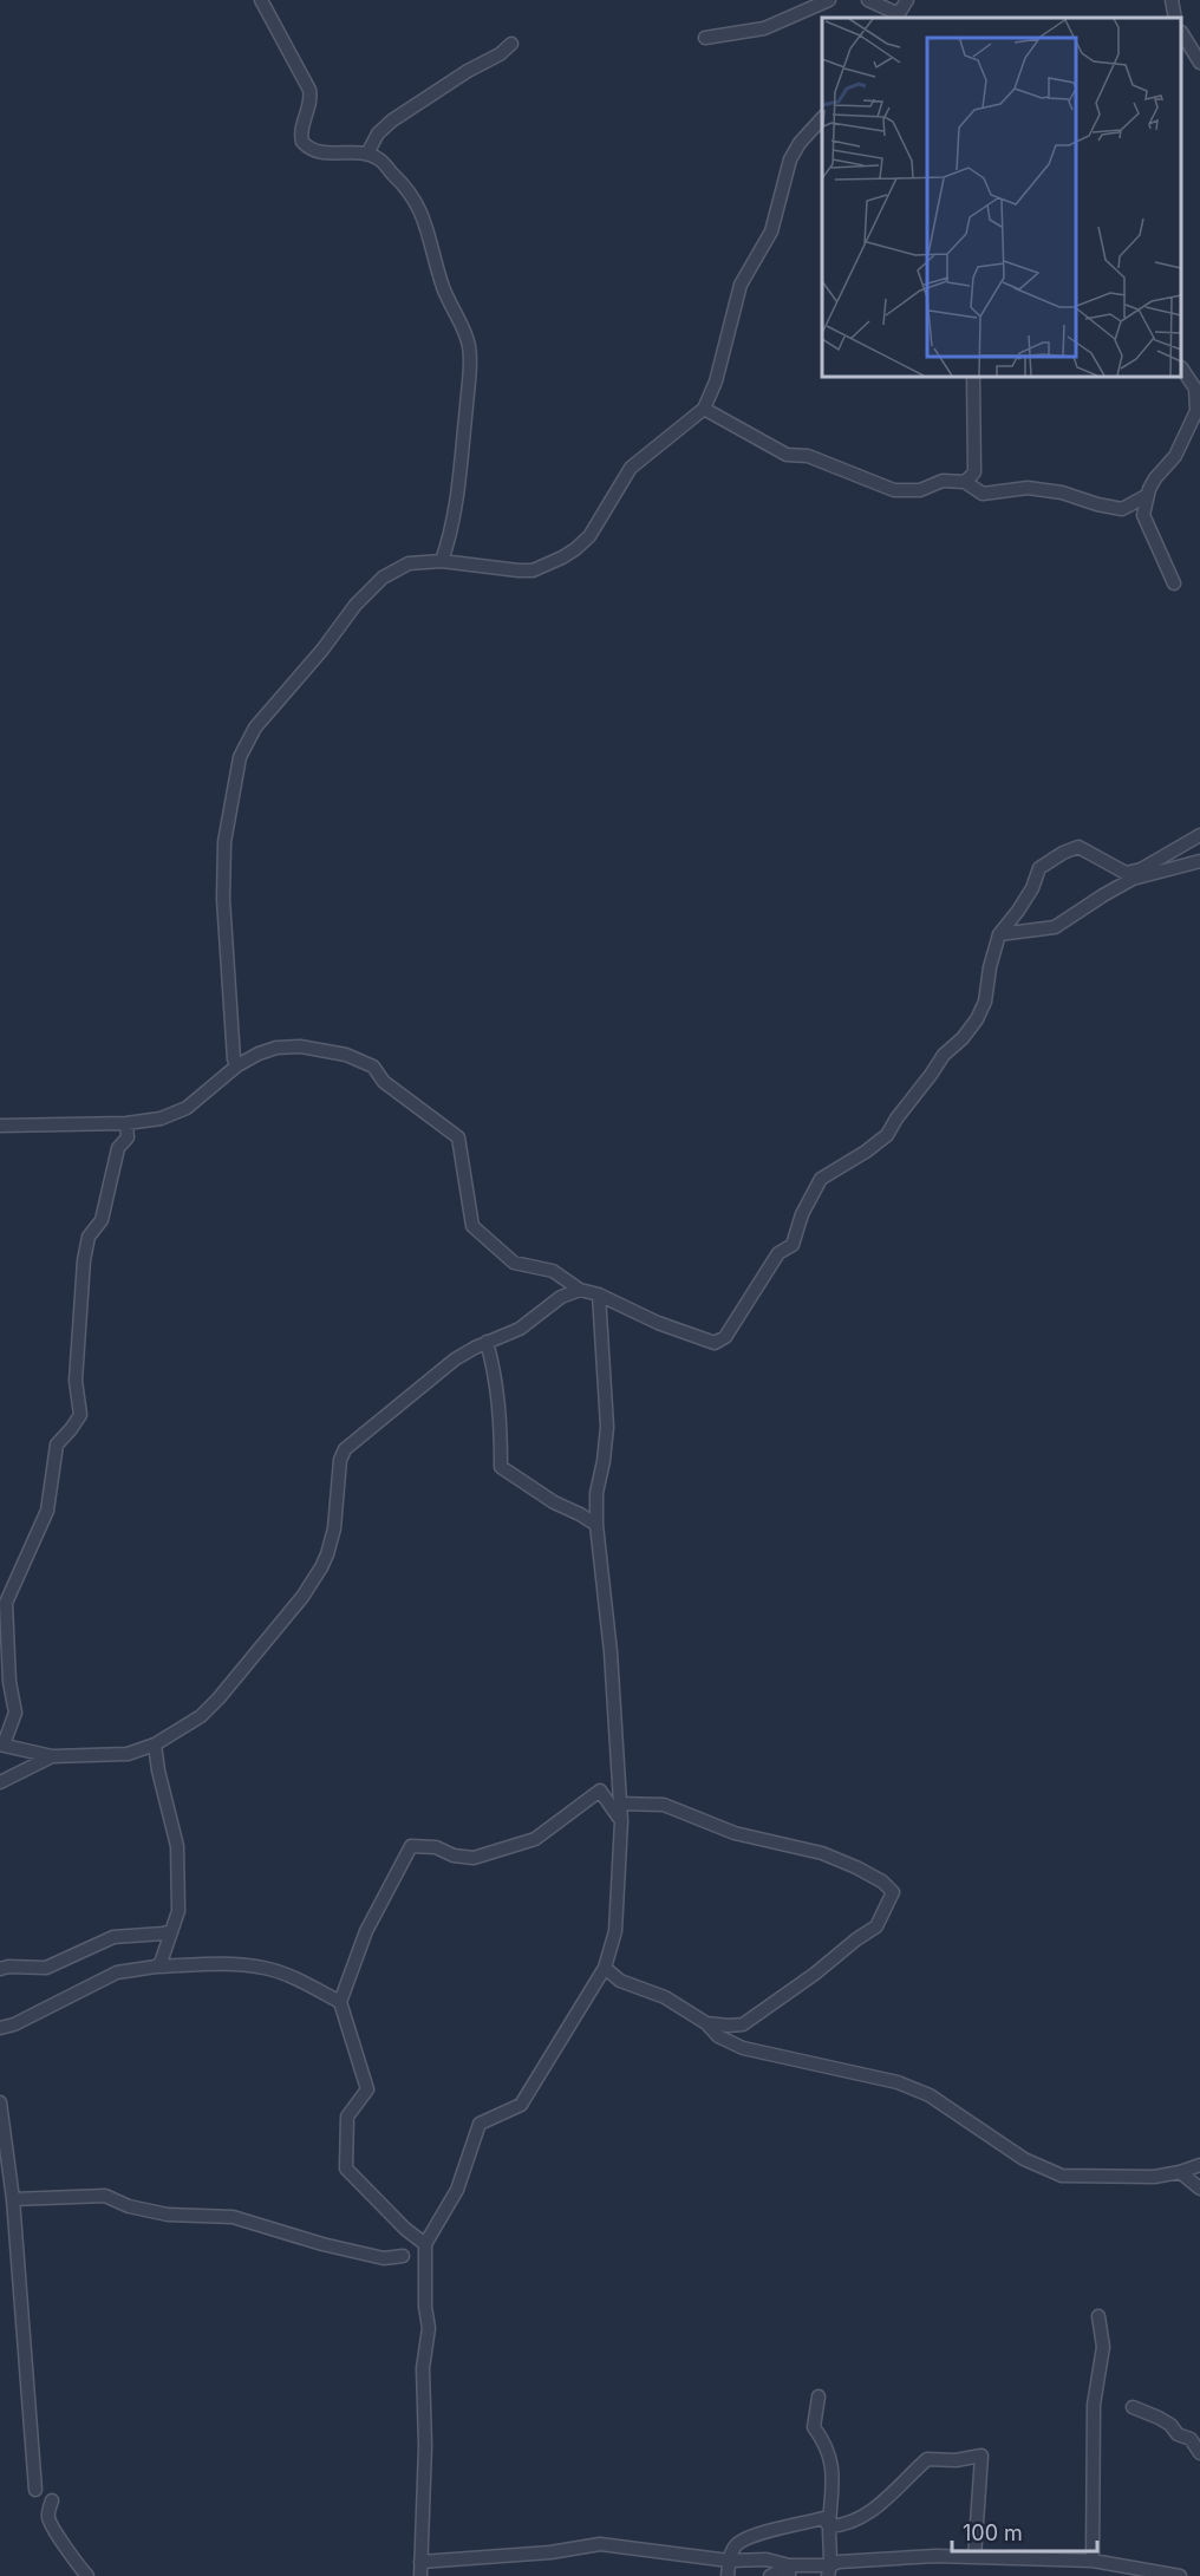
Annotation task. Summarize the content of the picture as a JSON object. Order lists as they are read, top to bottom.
{
  "scale_bar": "100 m"
}
